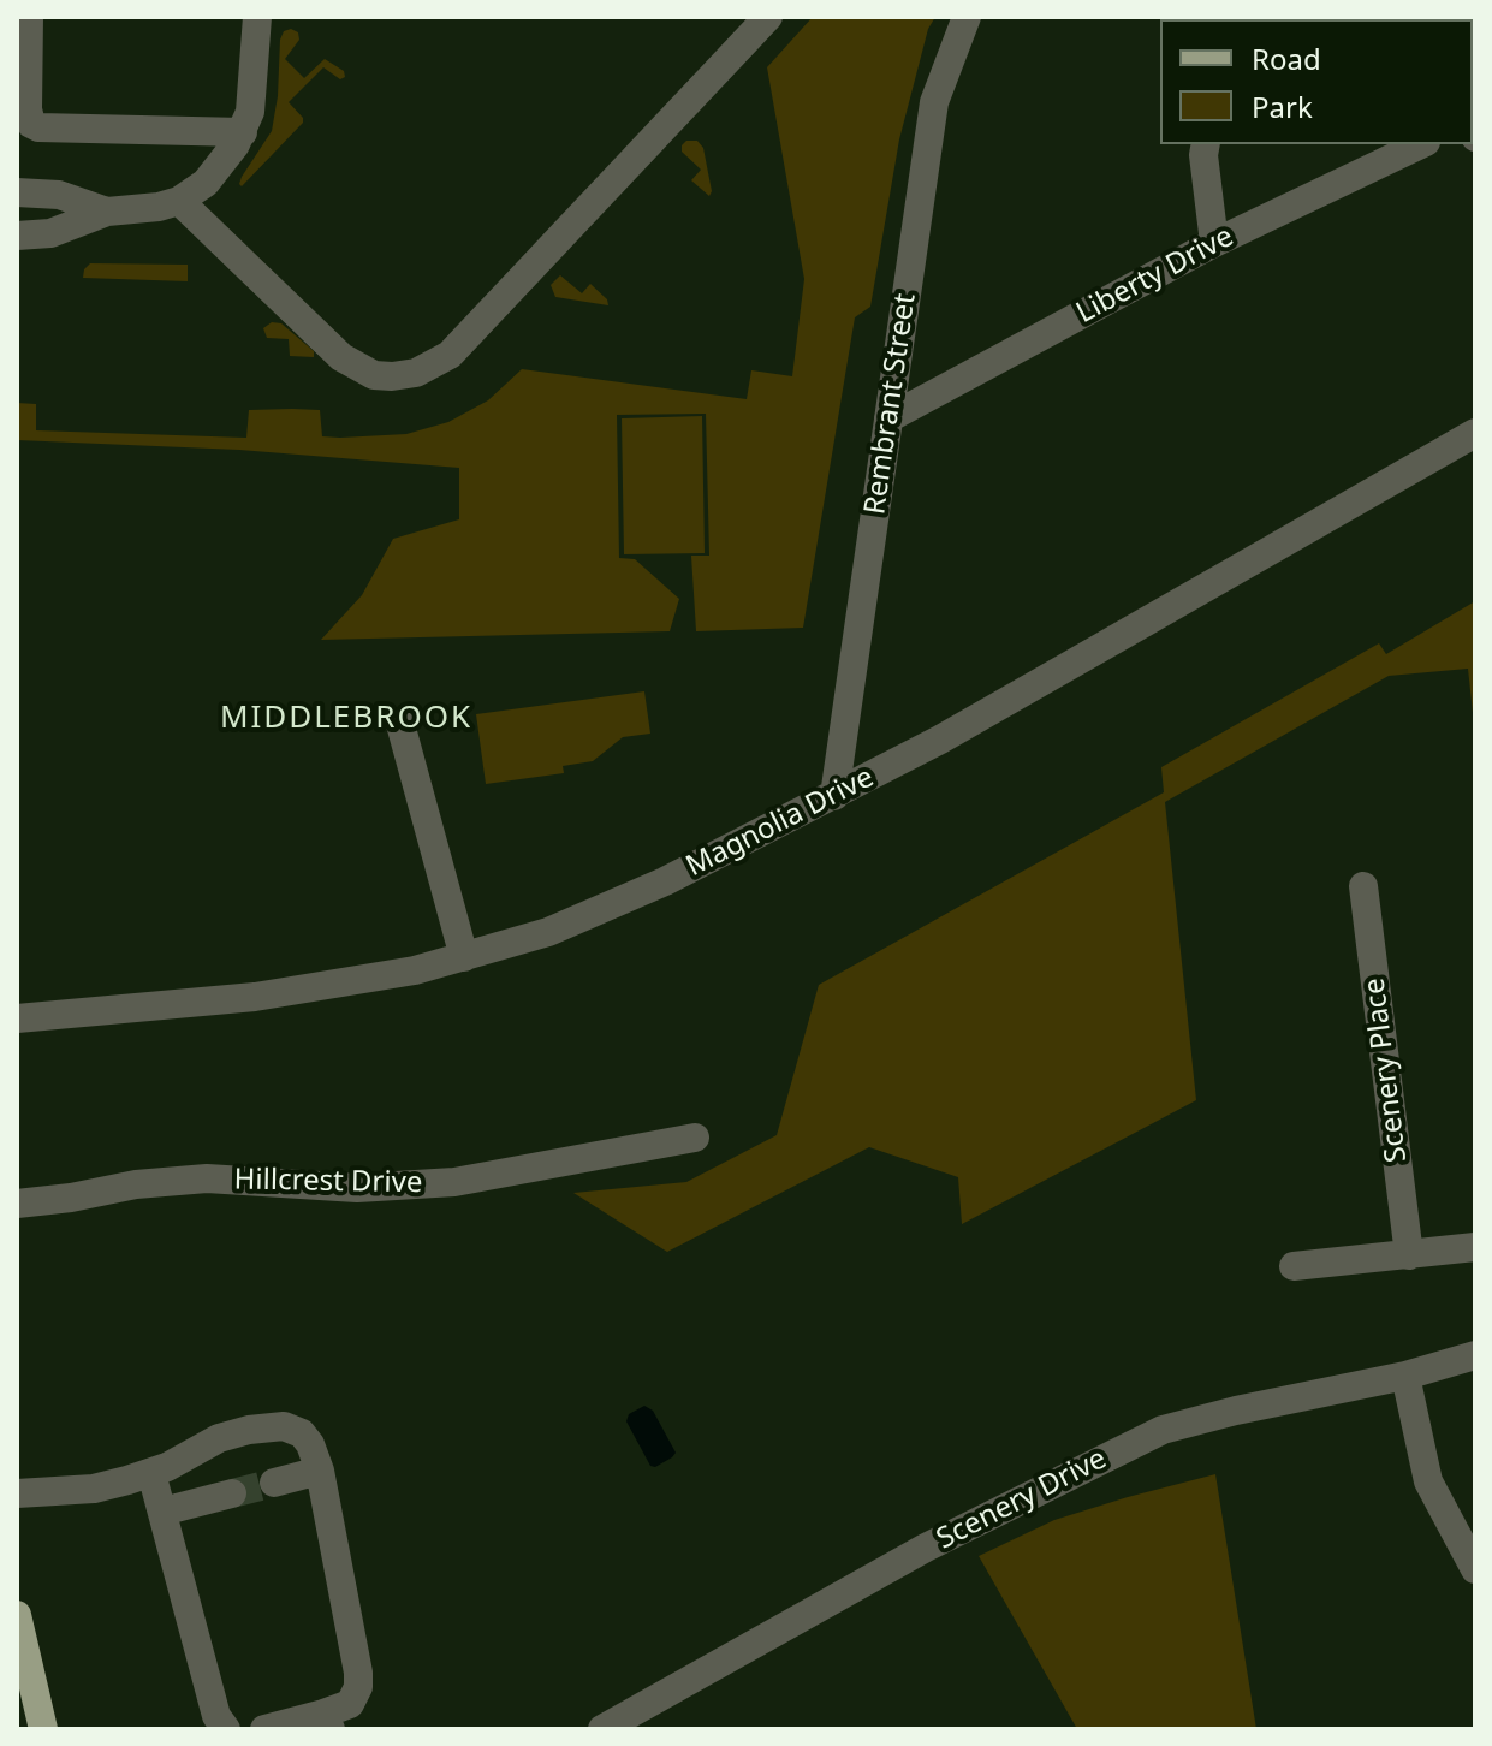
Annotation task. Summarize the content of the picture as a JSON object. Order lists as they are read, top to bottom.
{
  "streets": {
    "street": [
      "Liberty Drive",
      "Rembrant Street",
      "Magnolia Drive",
      "Scenery Place",
      "Hillcrest Drive",
      "Scenery Drive"
    ]
  },
  "crossings": [
    ["Liberty Drive", "Rembrant Street"],
    ["Rembrant Street", "Magnolia Drive"]
  ],
  "districts": ["MIDDLEBROOK"],
  "legend": ["Road", "Park"]
}
